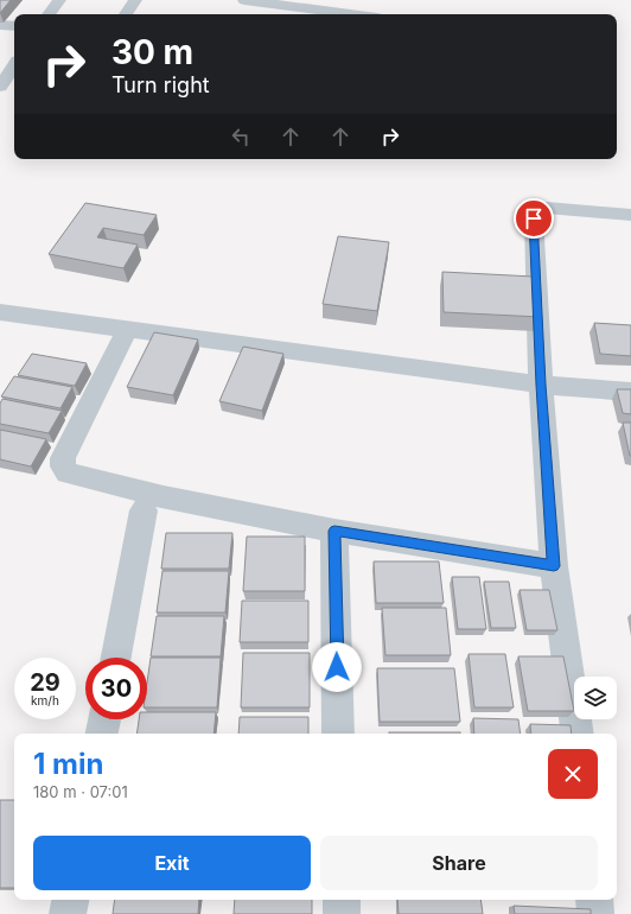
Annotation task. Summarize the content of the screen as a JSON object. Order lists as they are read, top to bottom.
{
  "page": {
    "turn": ["30 m", "Turn right"],
    "speed": "29 km/h",
    "limit": "30",
    "heading": ["1 min", "180 m · 07:01"],
    "buttons": ["Exit", "Share"]
  }
}
